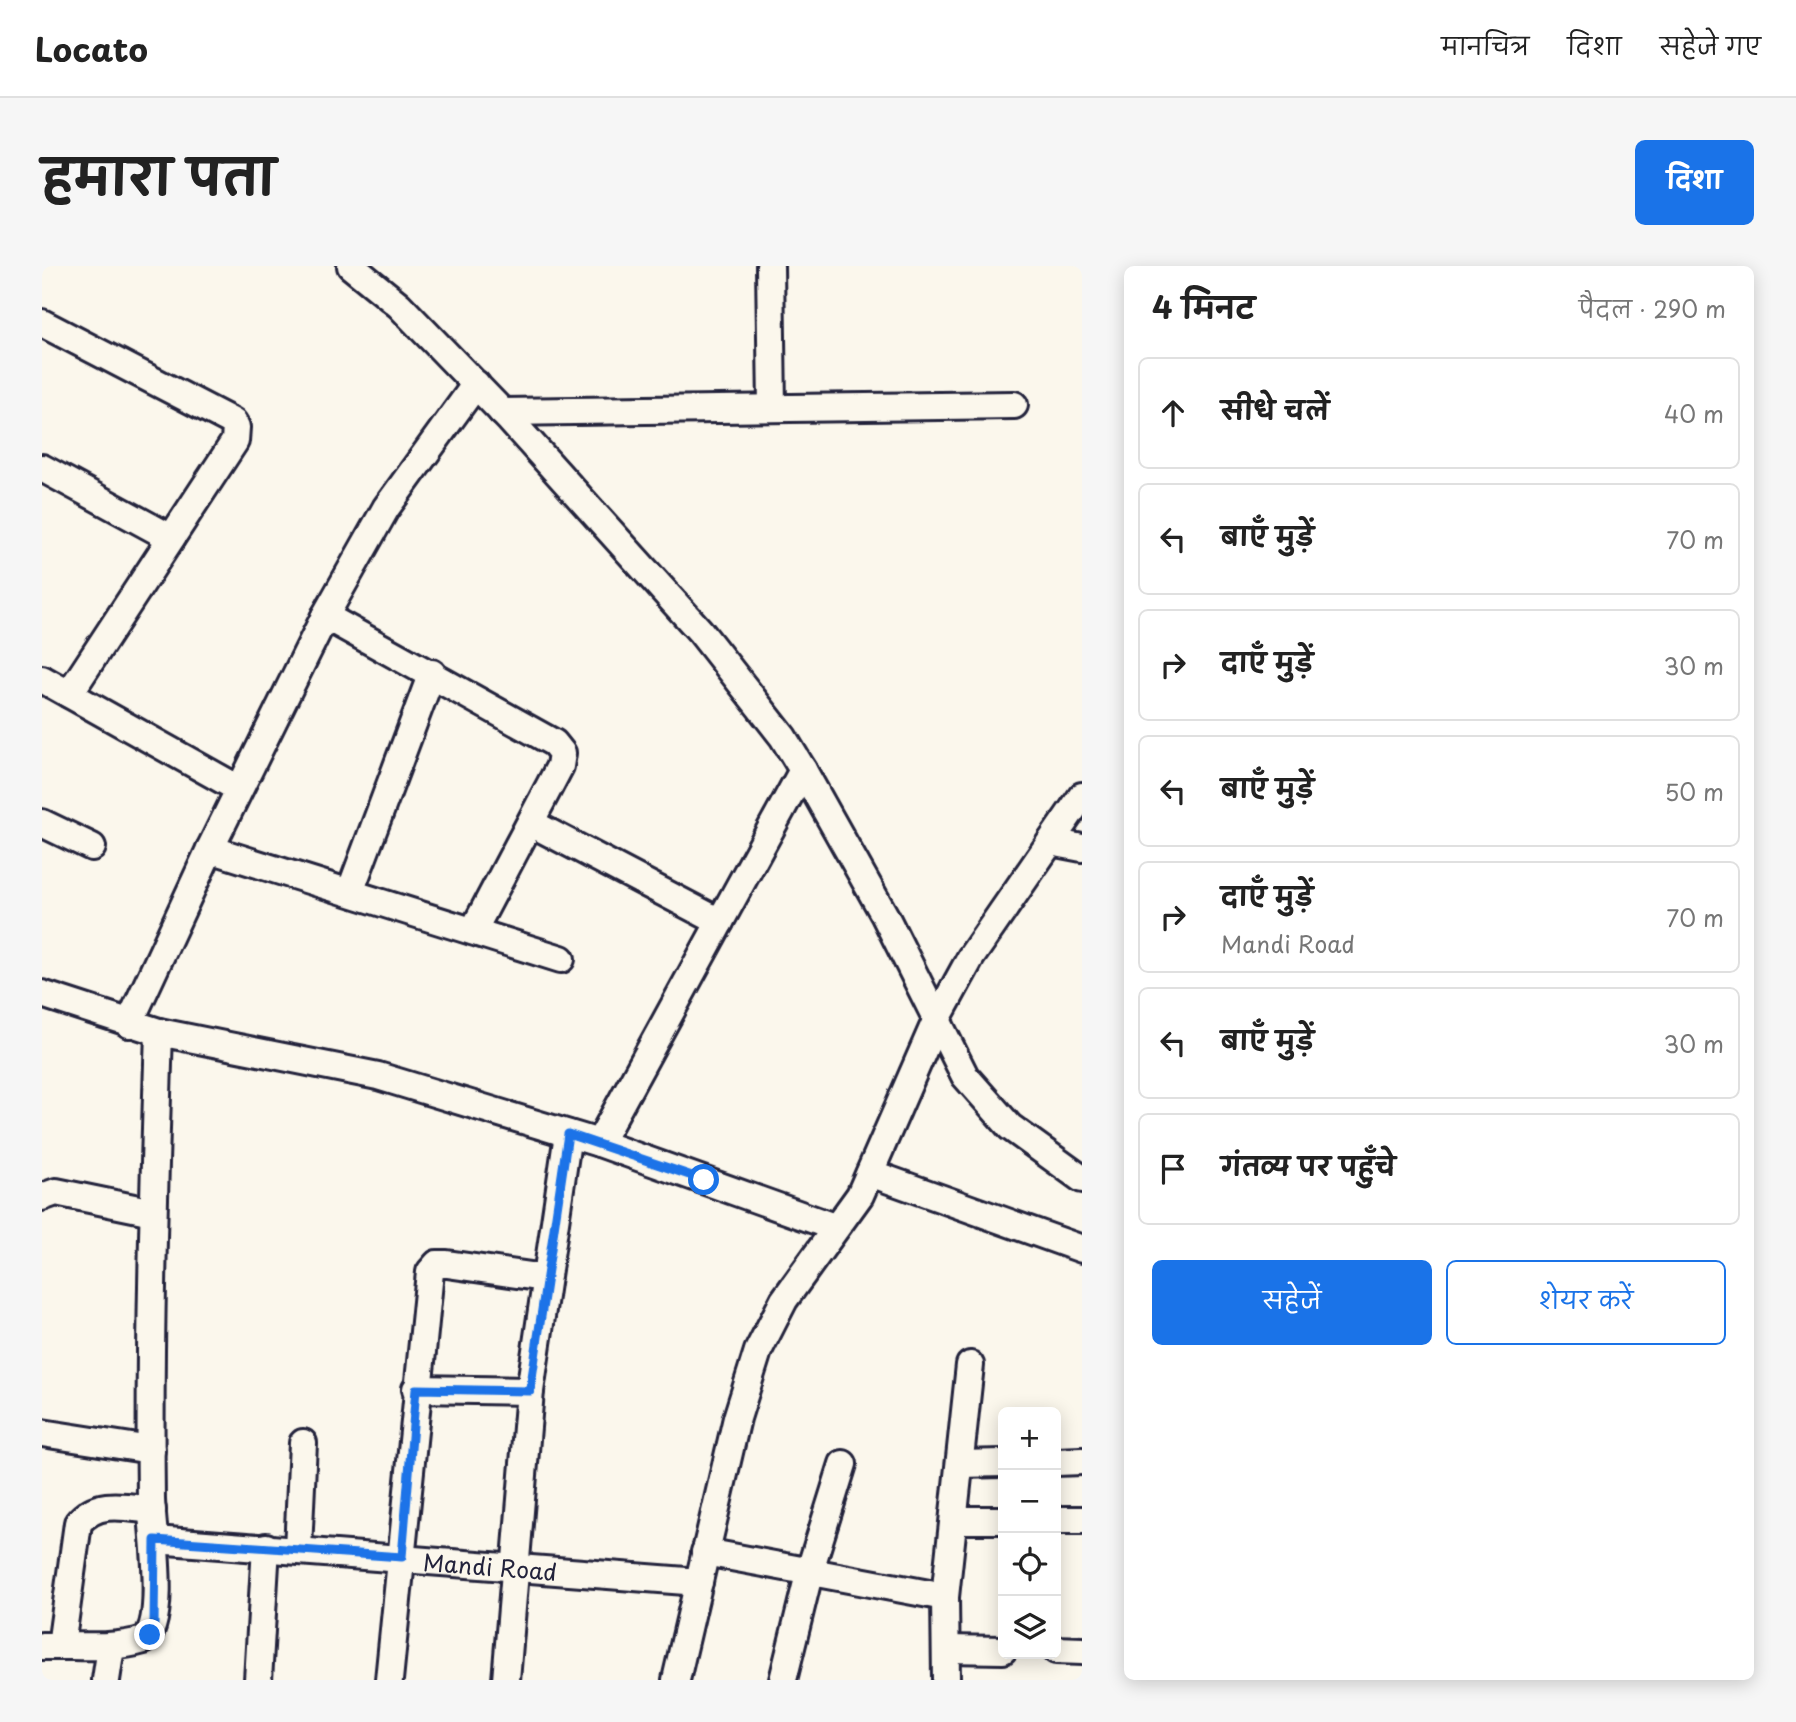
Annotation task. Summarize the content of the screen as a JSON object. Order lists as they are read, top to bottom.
{
  "streets": {
    "street": ["Mandi Road"]
  },
  "page": {
    "header": "Locato",
    "nav": ["मानचित्र", "दिशा", "सहेजे गए"],
    "title": "हमारा पता",
    "buttons": [
      "दिशा",
      ["सहेजें", "शेयर करें"]
    ],
    "heading": ["4 मिनट", "पैदल · 290 m"],
    "list": [
      ["सीधे चलें", "40 m"],
      ["बाएँ मुड़ें", "70 m"],
      ["दाएँ मुड़ें", "30 m"],
      ["बाएँ मुड़ें", "50 m"],
      ["दाएँ मुड़ें", "Mandi Road", "70 m"],
      ["बाएँ मुड़ें", "30 m"],
      "गंतव्य पर पहुँचे"
    ],
    "map_buttons": ["+", "−"]
  }
}
